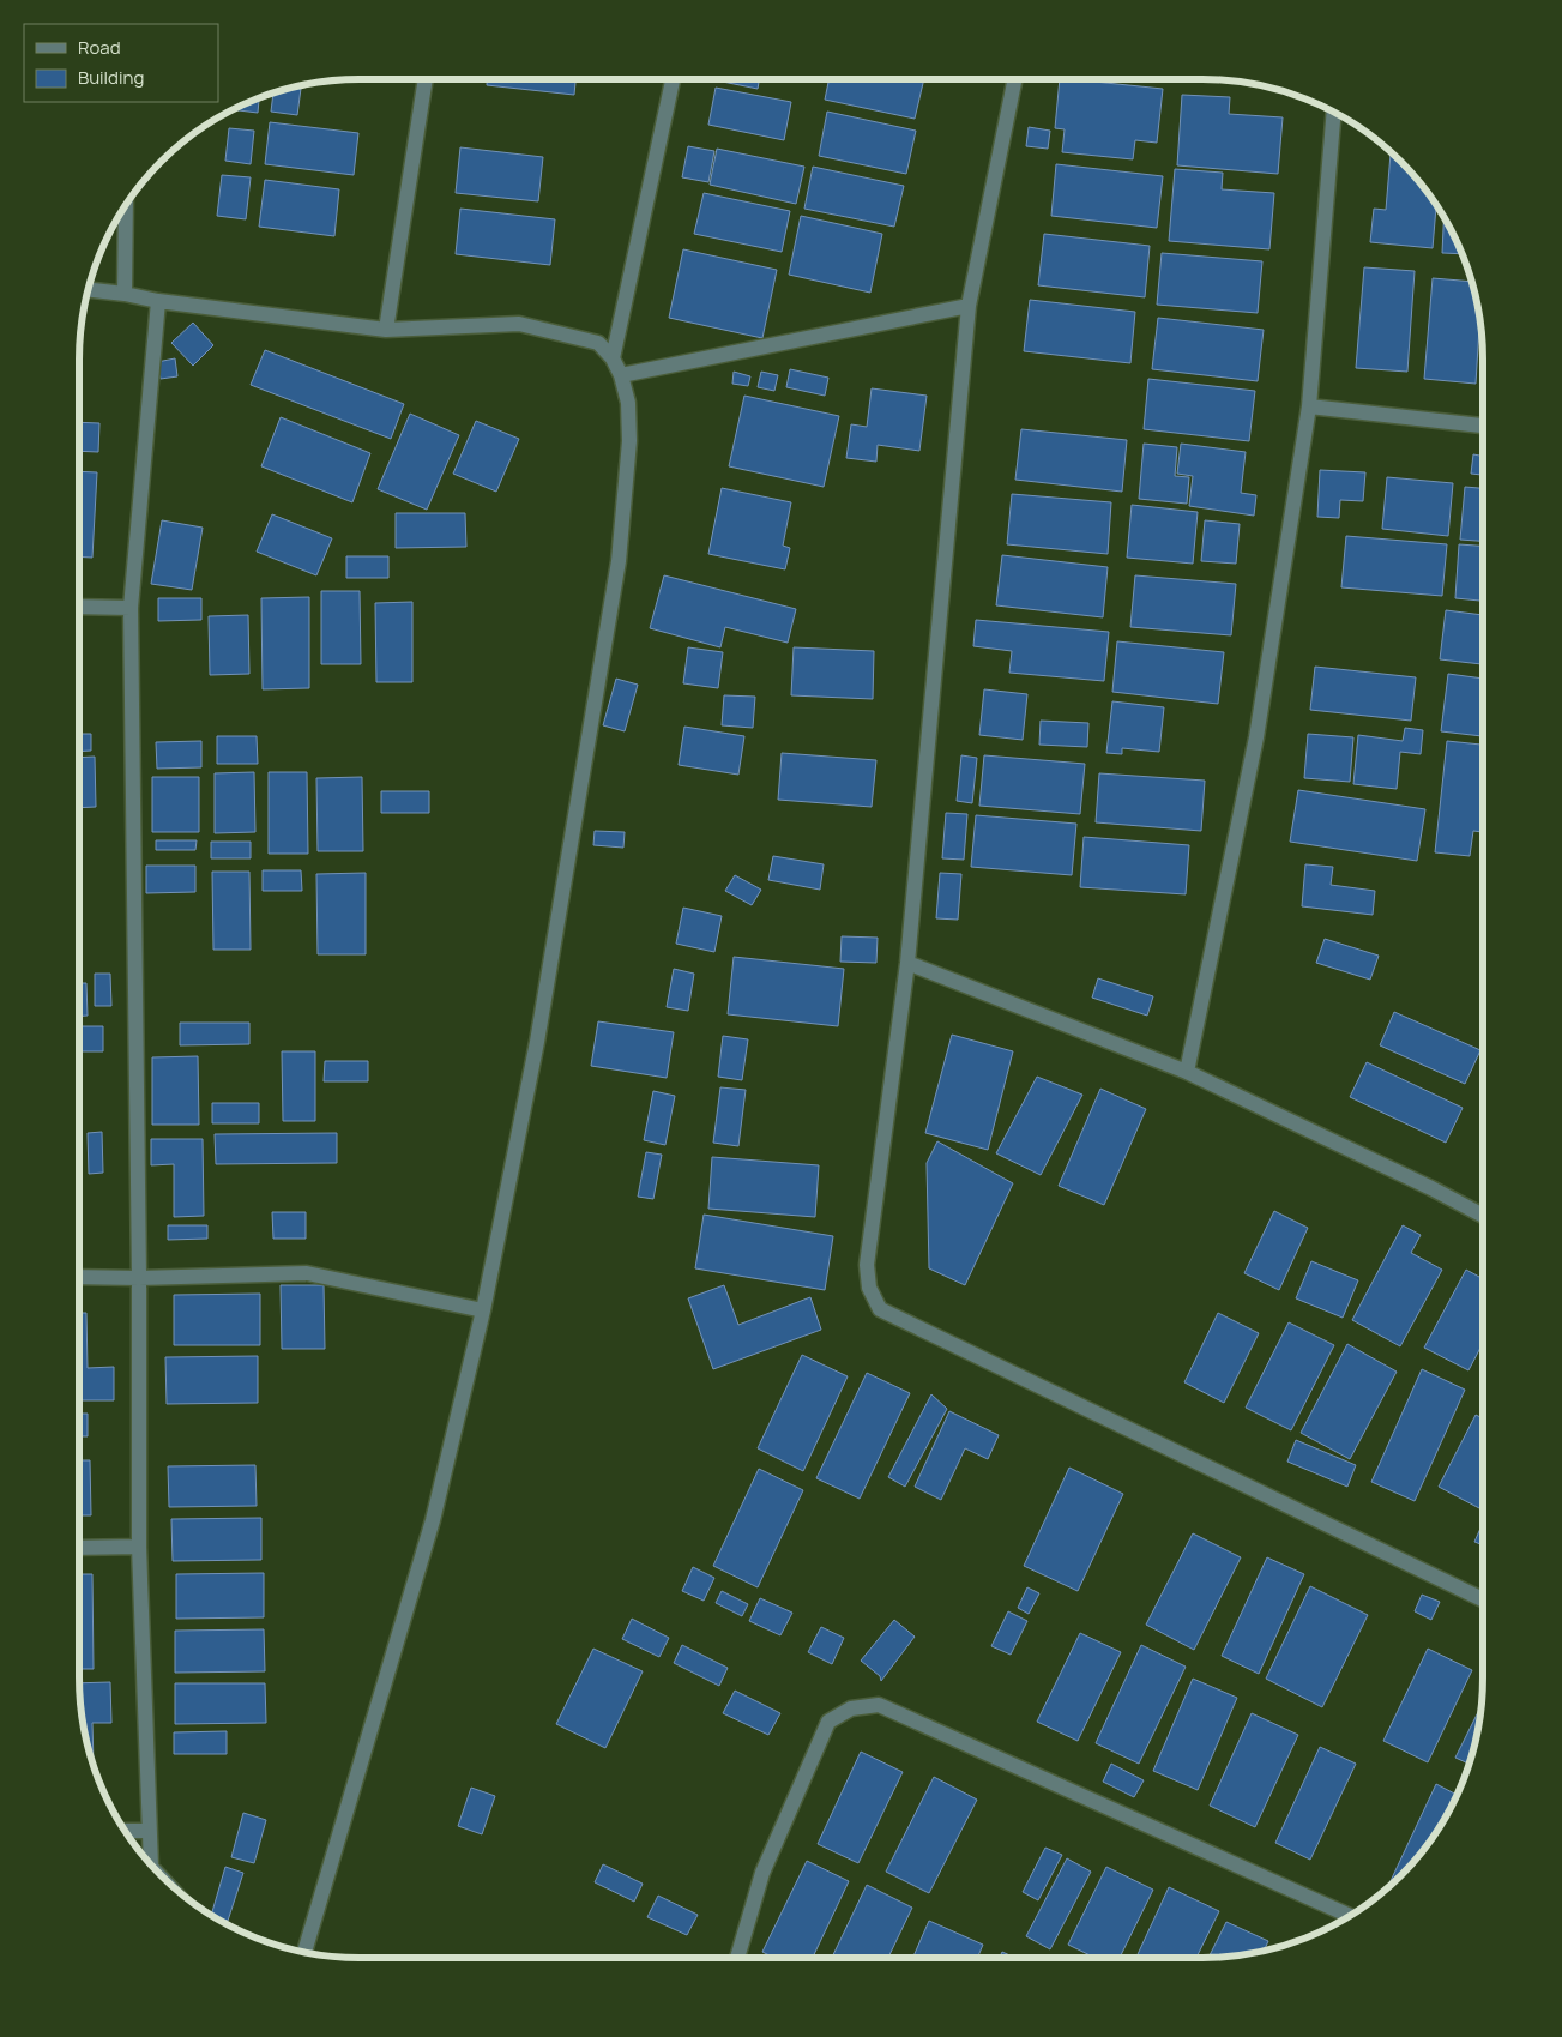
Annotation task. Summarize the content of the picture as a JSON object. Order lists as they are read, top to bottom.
{
  "legend": ["Road", "Building"]
}
